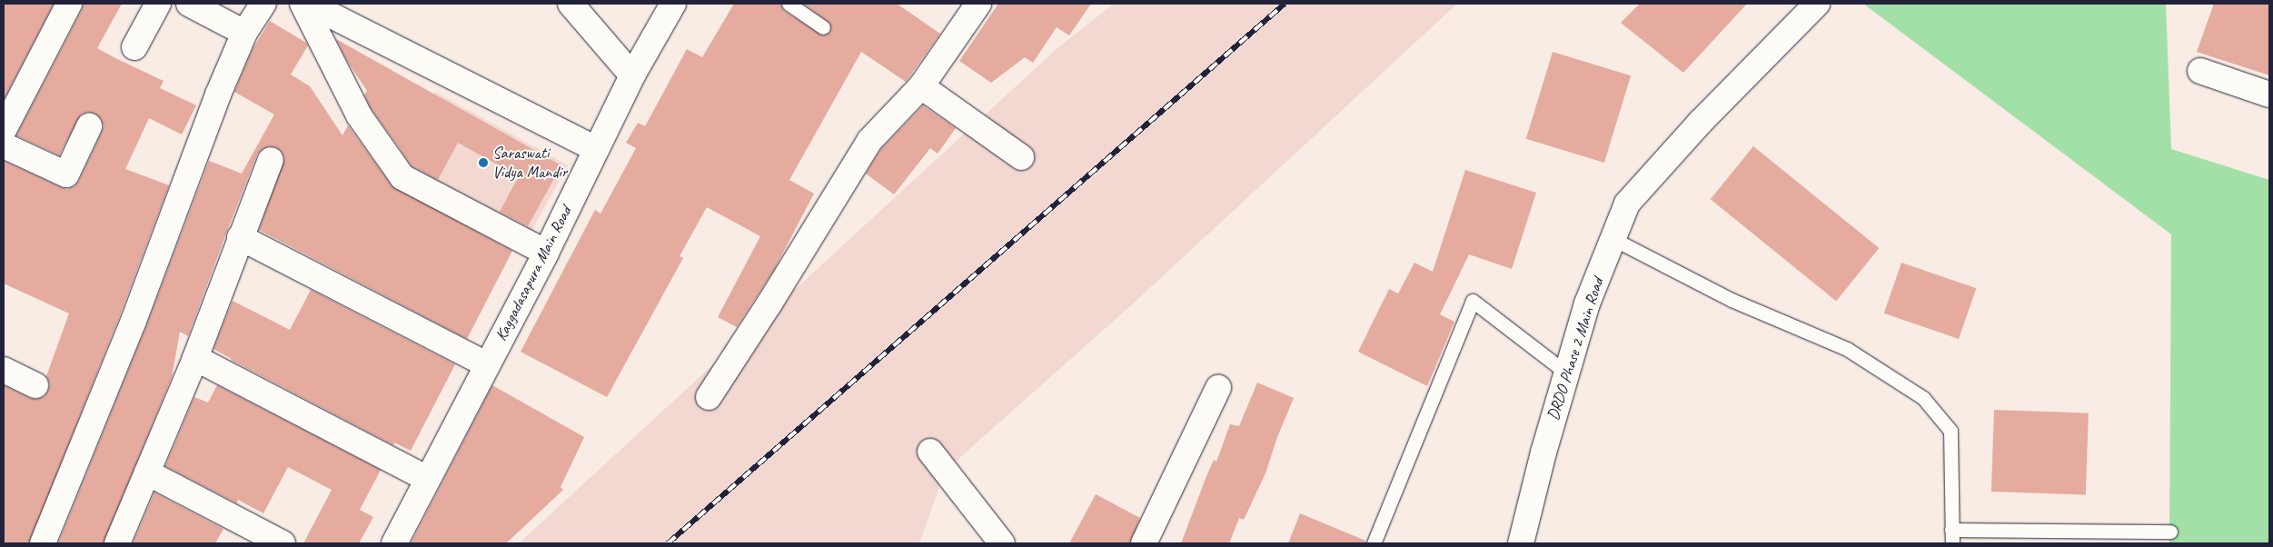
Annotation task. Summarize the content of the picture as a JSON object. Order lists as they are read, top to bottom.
{
  "streets": {
    "street": ["Kaggadasapura Main Road", "DRDO Phase 2 Main Road"]
  },
  "places": ["Saraswati Vidya Mandir"]
}
